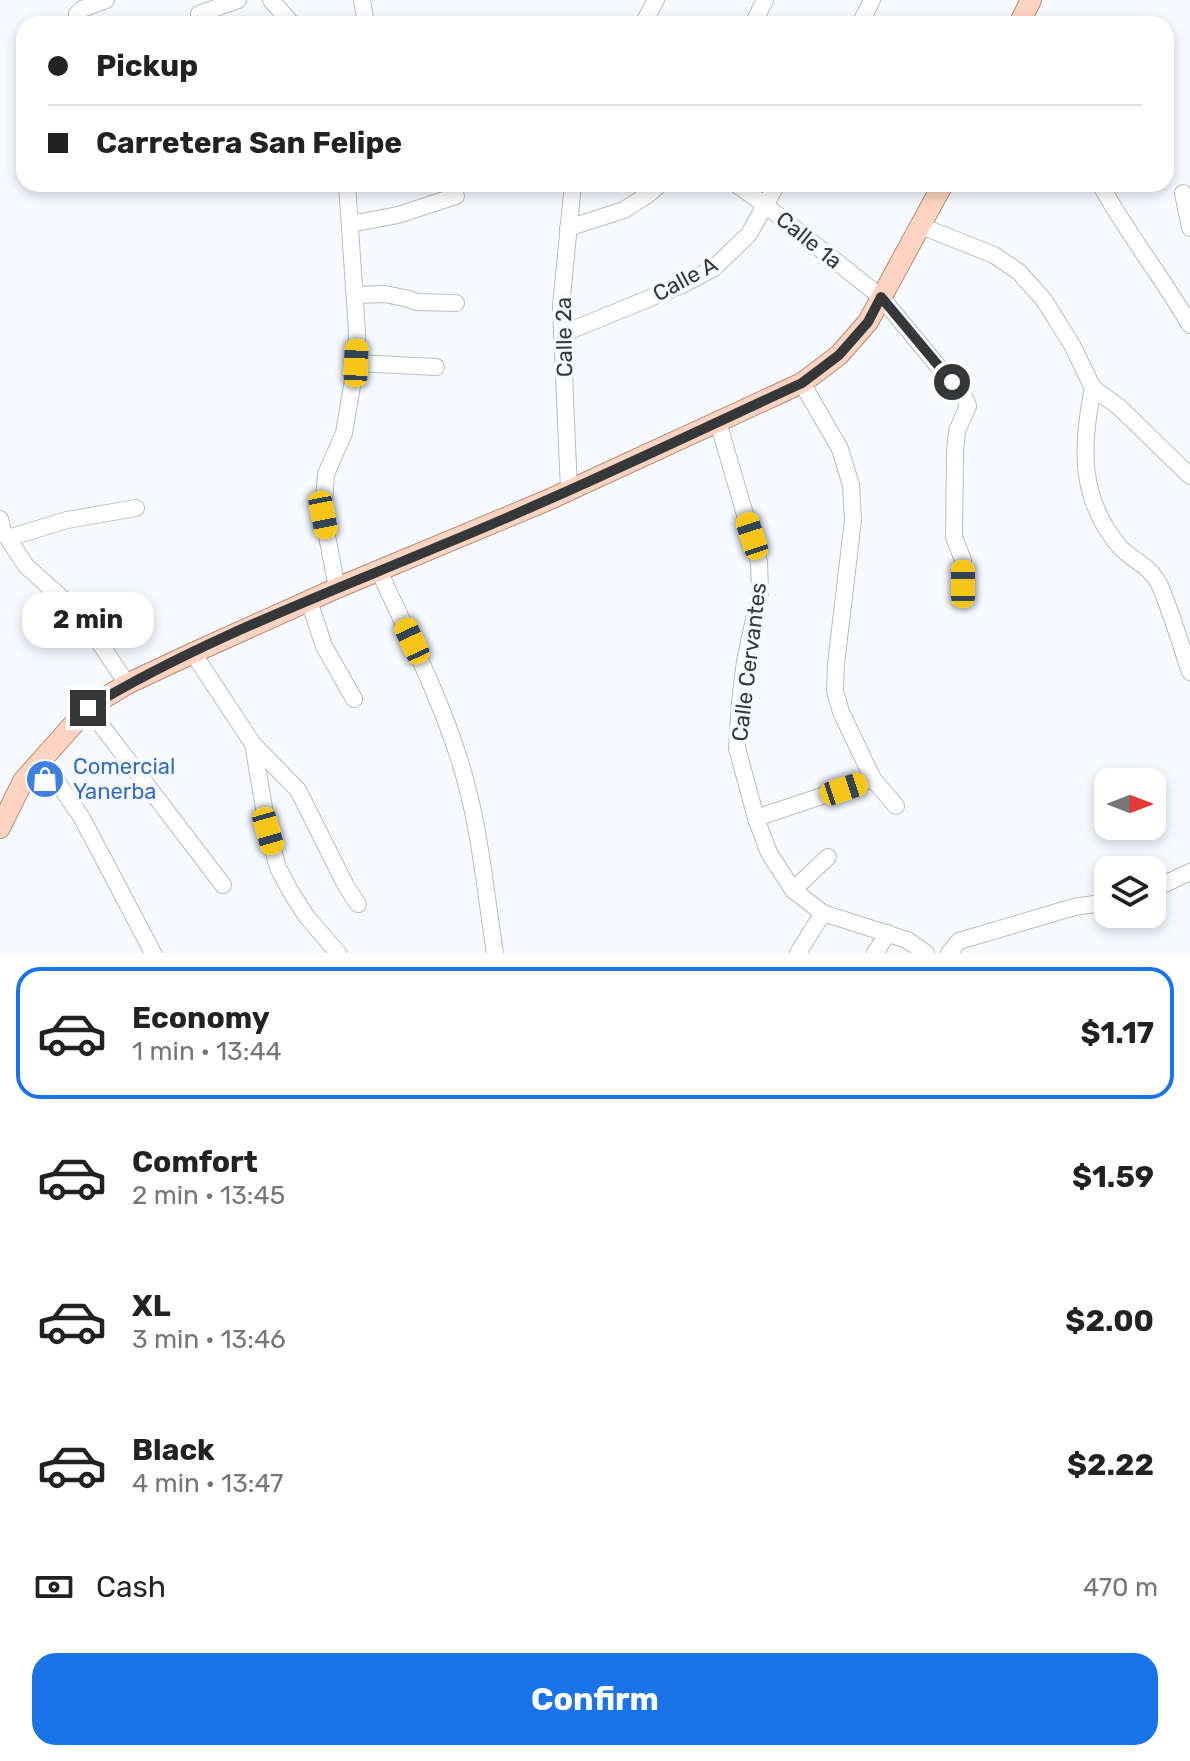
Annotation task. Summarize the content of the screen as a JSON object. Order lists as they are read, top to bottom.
{
  "streets": {
    "street": [
      "Calle 1a",
      "Calle A",
      "Calle 2a",
      "Calle Cervantes"
    ]
  },
  "crossings": [
    ["Calle 1a", "Calle A"],
    ["Calle A", "Calle 2a"]
  ],
  "places": {
    "shop": ["Comercial Yanerba"]
  },
  "north": "right",
  "page": {
    "banner": ["Pickup", "Carretera San Felipe"],
    "bubble": "2 min",
    "list": [
      {
        "name": "Economy",
        "note": "1 min · 13:44",
        "value": "$1.17"
      },
      {
        "name": "Comfort",
        "note": "2 min · 13:45",
        "value": "$1.59"
      },
      {
        "name": "XL",
        "note": "3 min · 13:46",
        "value": "$2.00"
      },
      {
        "name": "Black",
        "note": "4 min · 13:47",
        "value": "$2.22"
      }
    ],
    "pay": ["Cash", "470 m"],
    "buttons": "Confirm"
  }
}
